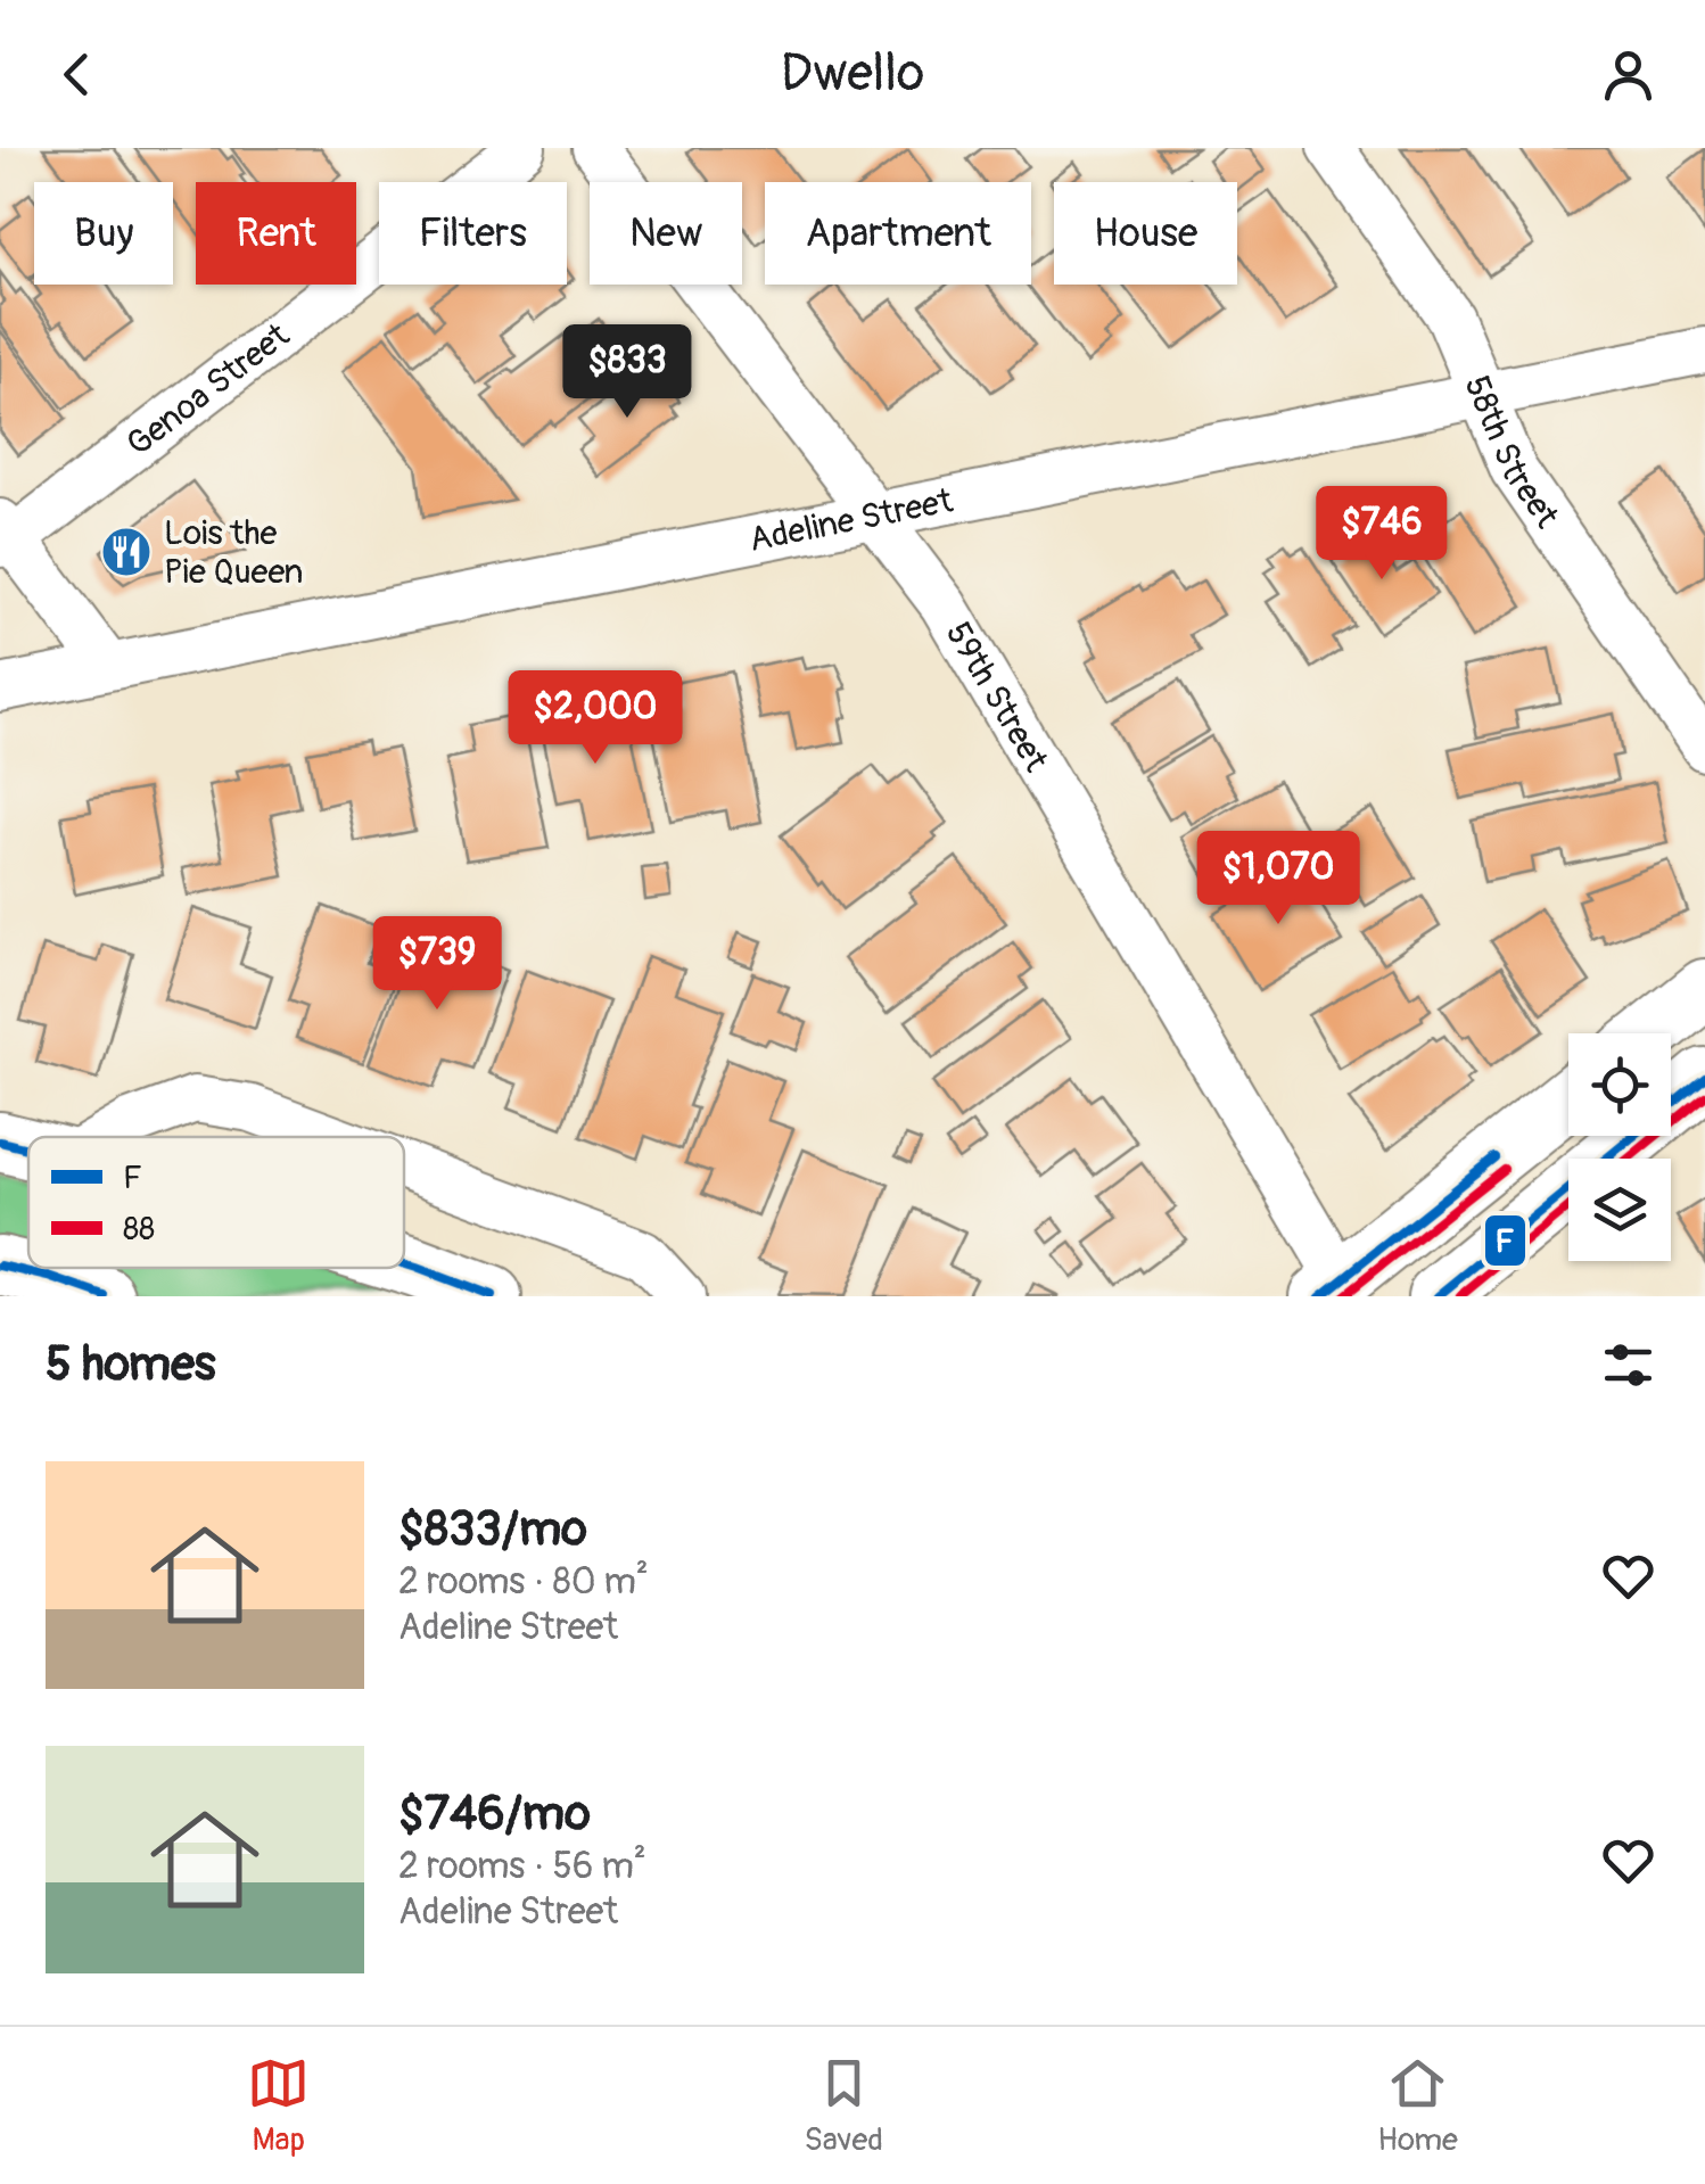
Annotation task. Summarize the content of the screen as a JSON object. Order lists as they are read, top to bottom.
{
  "streets": {
    "street": [
      "Genoa Street",
      "58th Street",
      "Adeline Street",
      "59th Street"
    ]
  },
  "crossings": [
    ["58th Street", "Adeline Street"],
    ["Adeline Street", "59th Street"]
  ],
  "places": {
    "restaurant": ["Lois the Pie Queen"]
  },
  "lines": ["transit line F", "transit line 88"],
  "legend": ["F", "88"],
  "page": {
    "header": "Dwello",
    "chip": [
      "Buy",
      "Rent",
      "Filters",
      "New",
      "Apartment",
      "House"
    ],
    "price": [
      "$833",
      "$746",
      "$2,000",
      "$1,070",
      "$739"
    ],
    "heading": "5 homes",
    "list": [
      {
        "name": "$833/mo",
        "note": "2 rooms · 80 m² · Adeline Street"
      },
      {
        "name": "$746/mo",
        "note": "2 rooms · 56 m² · Adeline Street"
      }
    ],
    "tabs": ["Map", "Saved", "Home"]
  }
}
